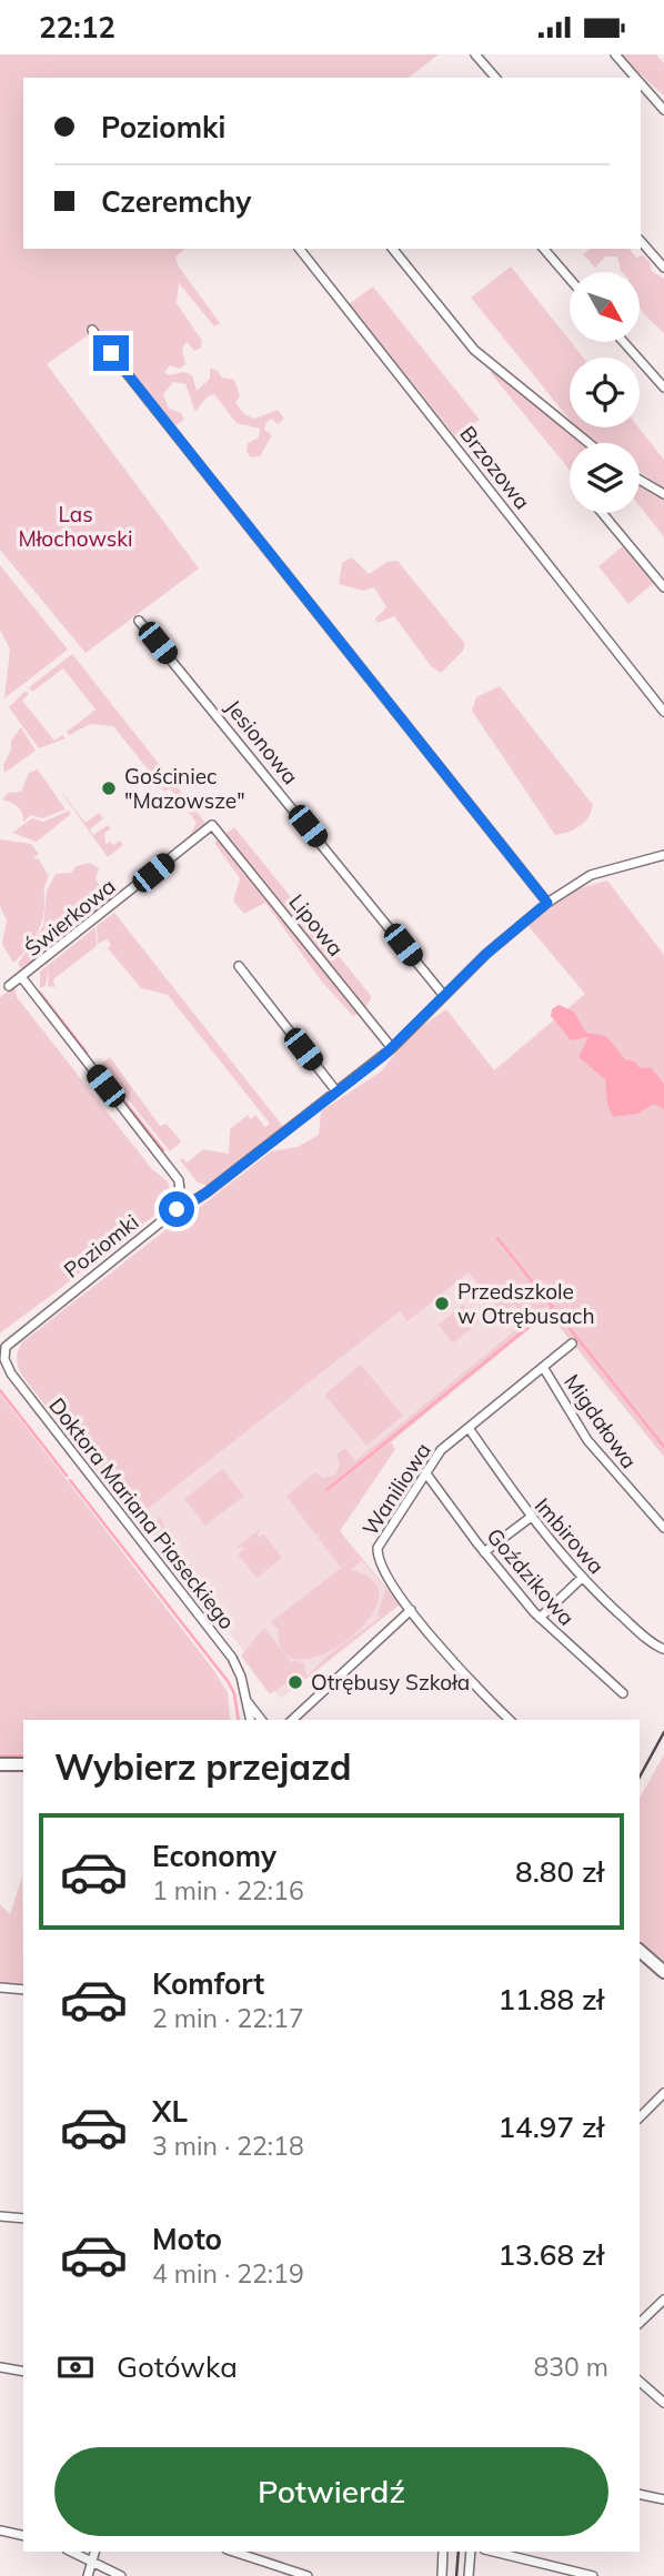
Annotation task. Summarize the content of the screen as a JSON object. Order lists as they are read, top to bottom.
{
  "streets": {
    "street": [
      "Brzozowa",
      "Jesionowa",
      "Świerkowa",
      "Lipowa",
      "Poziomki",
      "Migdałowa",
      "Waniliowa",
      "Doktora Mariana Piaseckiego",
      "Imbirowa",
      "Goździkowa"
    ]
  },
  "crossings": [
    ["Jesionowa", "Poziomki"],
    ["Świerkowa", "Lipowa"],
    ["Lipowa", "Poziomki"],
    ["Poziomki", "Doktora Mariana Piaseckiego"],
    ["Migdałowa", "Waniliowa"],
    ["Waniliowa", "Imbirowa"],
    ["Waniliowa", "Goździkowa"]
  ],
  "parks": ["Las Młochowski"],
  "places": ["Gościniec \"Mazowsze\"", "Przedszkole w Otrębusach", "Otrębusy Szkoła"],
  "north": "bottom right",
  "page": {
    "status": "22:12",
    "banner": ["Poziomki", "Czeremchy"],
    "heading": "Wybierz przejazd",
    "list": [
      {
        "name": "Economy",
        "note": "1 min · 22:16",
        "value": "8.80 zł"
      },
      {
        "name": "Komfort",
        "note": "2 min · 22:17",
        "value": "11.88 zł"
      },
      {
        "name": "XL",
        "note": "3 min · 22:18",
        "value": "14.97 zł"
      },
      {
        "name": "Moto",
        "note": "4 min · 22:19",
        "value": "13.68 zł"
      }
    ],
    "pay": ["Gotówka", "830 m"],
    "buttons": "Potwierdź"
  }
}
